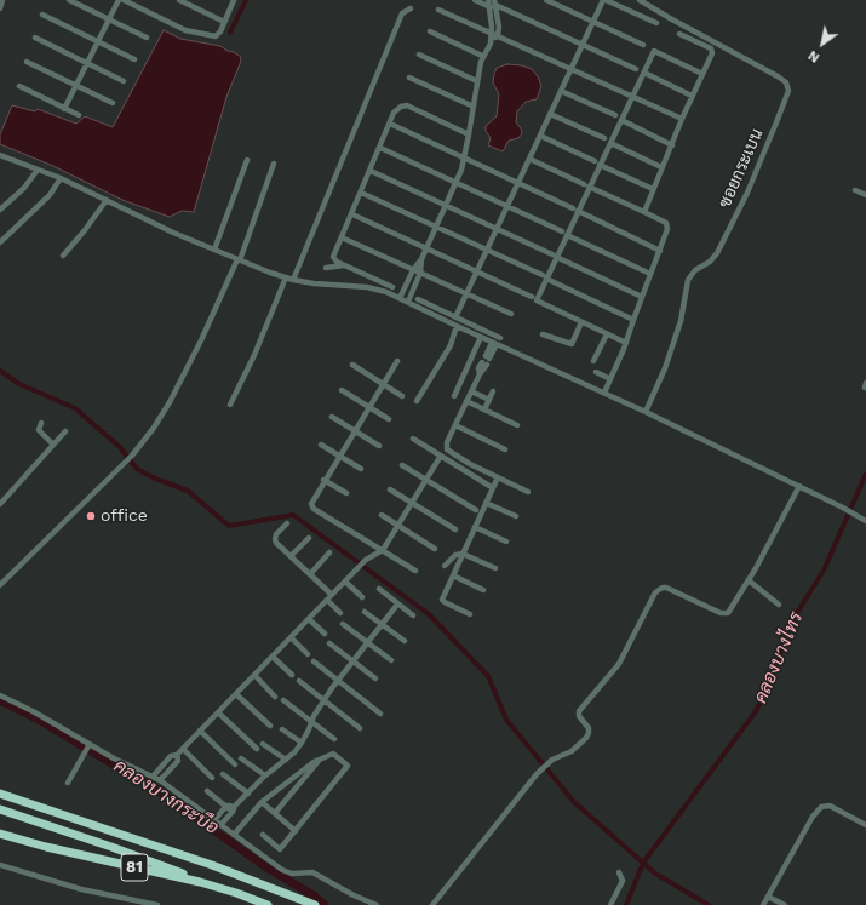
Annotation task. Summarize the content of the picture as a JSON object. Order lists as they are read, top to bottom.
{
  "streets": {
    "highway": ["81"],
    "street": ["ซอยกระเบน"]
  },
  "water": ["คลองบางไทร", "คลองบางกระบือ"],
  "places": ["office"],
  "north": "bottom left"
}
